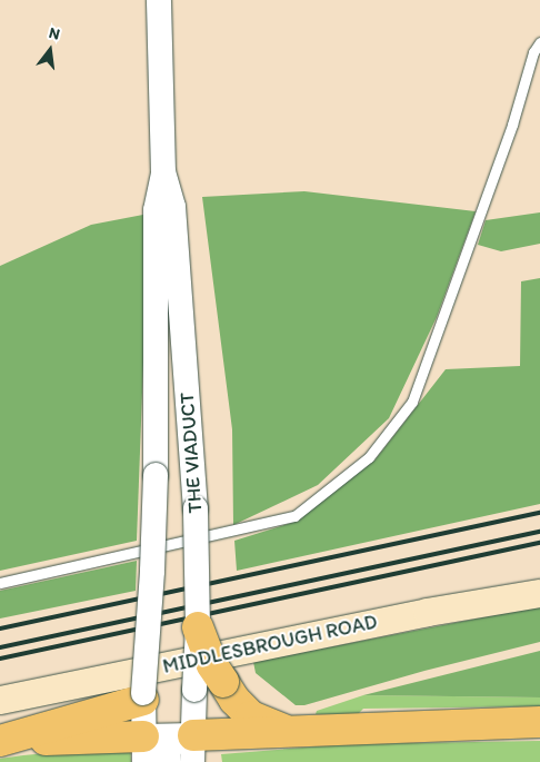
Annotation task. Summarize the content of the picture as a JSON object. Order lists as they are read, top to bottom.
{
  "streets": {
    "main road": ["MIDDLESBROUGH ROAD"],
    "street": ["THE VIADUCT"]
  },
  "north": "top"
}
